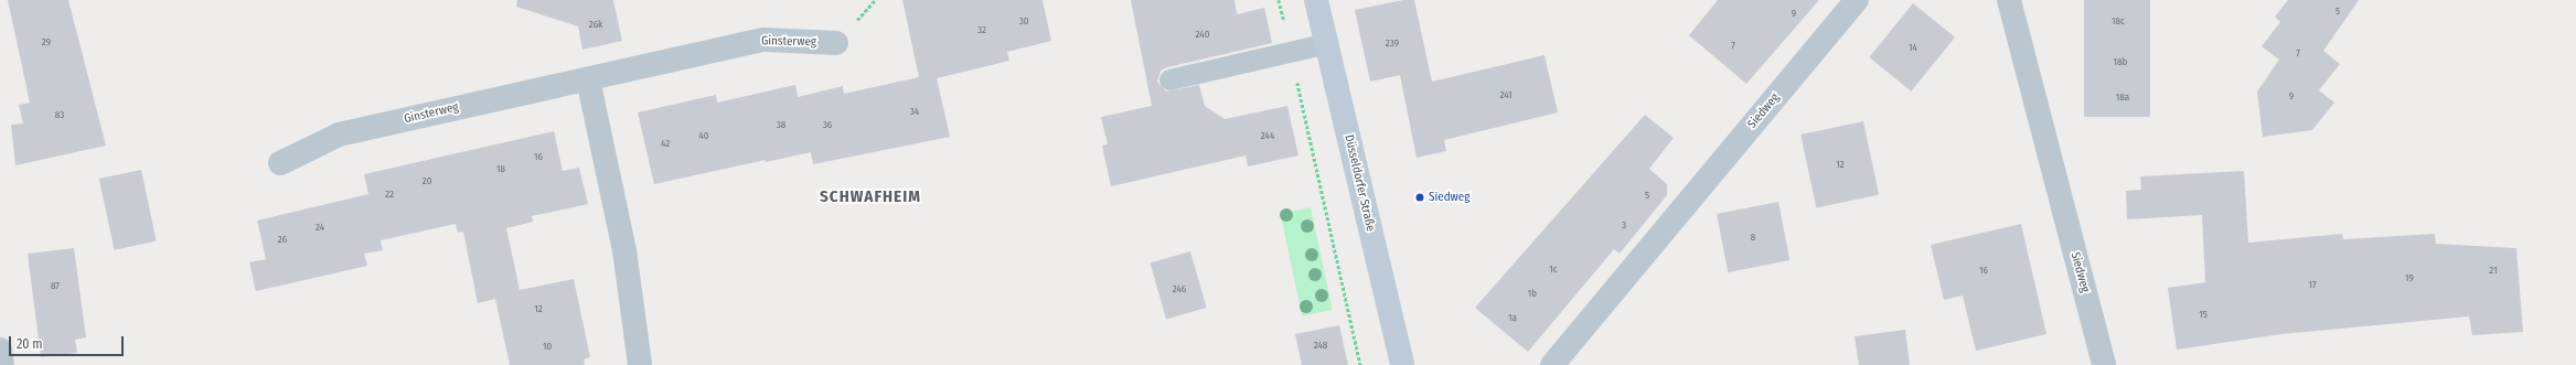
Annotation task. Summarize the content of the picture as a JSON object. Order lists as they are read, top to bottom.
{
  "streets": {
    "main road": ["Düsseldorfer Straße"],
    "street": ["Ginsterweg", "Siedweg"]
  },
  "districts": ["SCHWAFHEIM"],
  "places": ["Siedweg"],
  "house_numbers": [
    "5",
    "9",
    "30",
    "18c",
    "26k",
    "32",
    "240",
    "29",
    "239",
    "7",
    "14",
    "7",
    "18b",
    "241",
    "9",
    "18a",
    "34",
    "83",
    "38",
    "36",
    "40",
    "244",
    "42",
    "16",
    "12",
    "18",
    "20",
    "22",
    "5",
    "3",
    "24",
    "8",
    "26",
    "1c",
    "16",
    "21",
    "19",
    "17",
    "87",
    "246",
    "1b",
    "12",
    "15",
    "1a",
    "248",
    "10"
  ],
  "scale_bar": "20 m"
}
